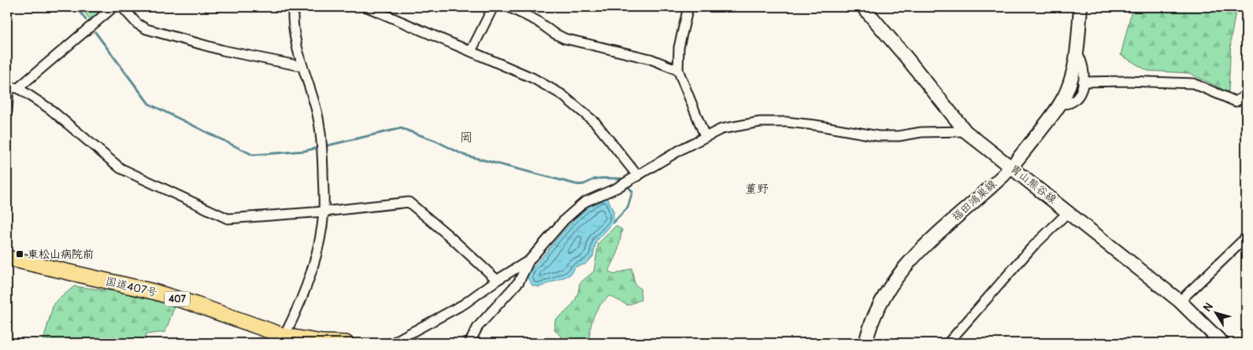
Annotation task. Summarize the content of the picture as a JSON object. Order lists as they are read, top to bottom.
{
  "streets": {
    "highway": ["国道407号", "407"],
    "main road": ["胄山熊谷線", "福田鴻巣線"]
  },
  "crossings": [
    ["胄山熊谷線", "福田鴻巣線"]
  ],
  "districts": ["岡", "董野"],
  "places": {
    "transit": ["東松山病院前"]
  },
  "north": "top left"
}
